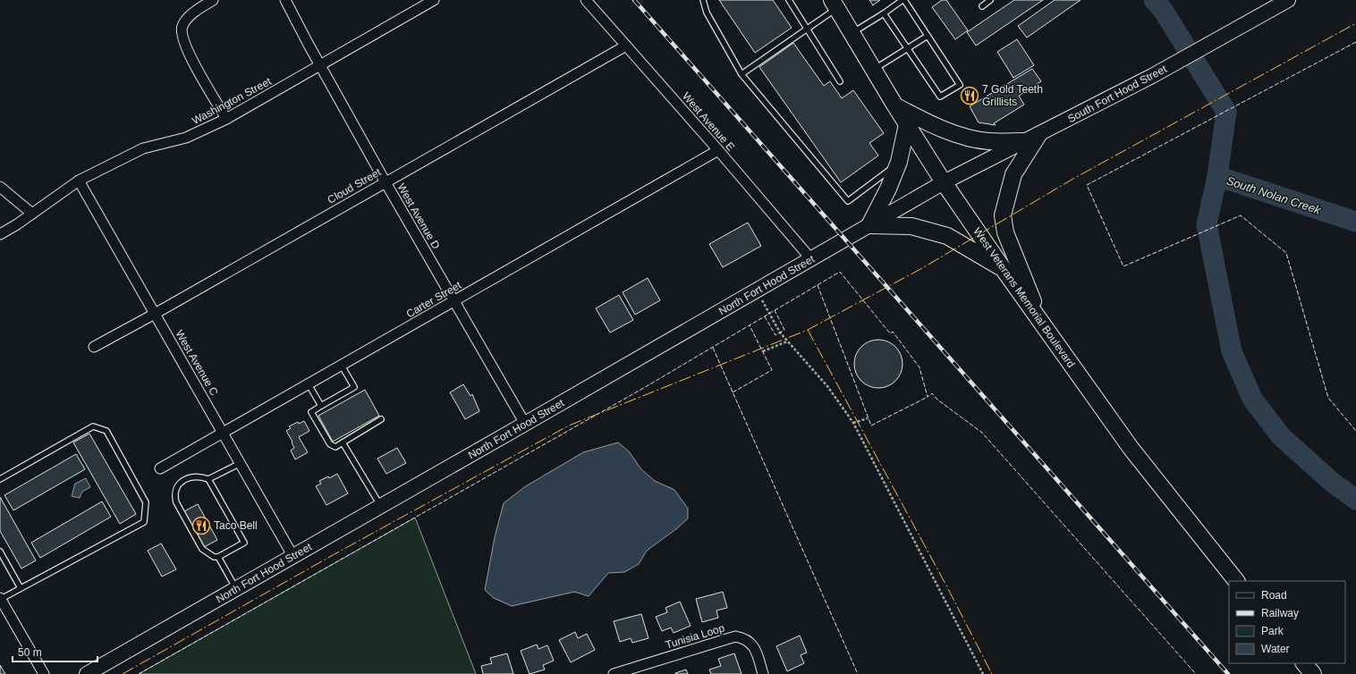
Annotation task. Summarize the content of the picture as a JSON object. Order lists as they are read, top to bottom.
{
  "streets": {
    "main road": ["South Fort Hood Street", "North Fort Hood Street", "West Veterans Memorial Boulevard"],
    "street": [
      "Washington Street",
      "West Avenue E",
      "Cloud Street",
      "West Avenue D",
      "Carter Street",
      "West Avenue C",
      "Tunisia Loop"
    ]
  },
  "crossings": [
    ["South Fort Hood Street", "North Fort Hood Street"],
    ["South Fort Hood Street", "West Veterans Memorial Boulevard"],
    ["Washington Street", "West Avenue D"],
    ["Washington Street", "West Avenue C"],
    ["West Avenue E", "Cloud Street"],
    ["West Avenue E", "North Fort Hood Street"],
    ["West Avenue E", "Carter Street"],
    ["Cloud Street", "West Avenue D"],
    ["Cloud Street", "West Avenue C"],
    ["West Avenue D", "North Fort Hood Street"],
    ["West Avenue D", "Carter Street"],
    ["North Fort Hood Street", "West Veterans Memorial Boulevard"],
    ["North Fort Hood Street", "West Avenue C"],
    ["Carter Street", "West Avenue C"]
  ],
  "water": ["South Nolan Creek"],
  "places": {
    "restaurant": ["7 Gold Teeth Grillists", "Taco Bell"]
  },
  "legend": [
    "Road",
    "Railway",
    "Park",
    "Water"
  ],
  "scale_bar": "50 m"
}
